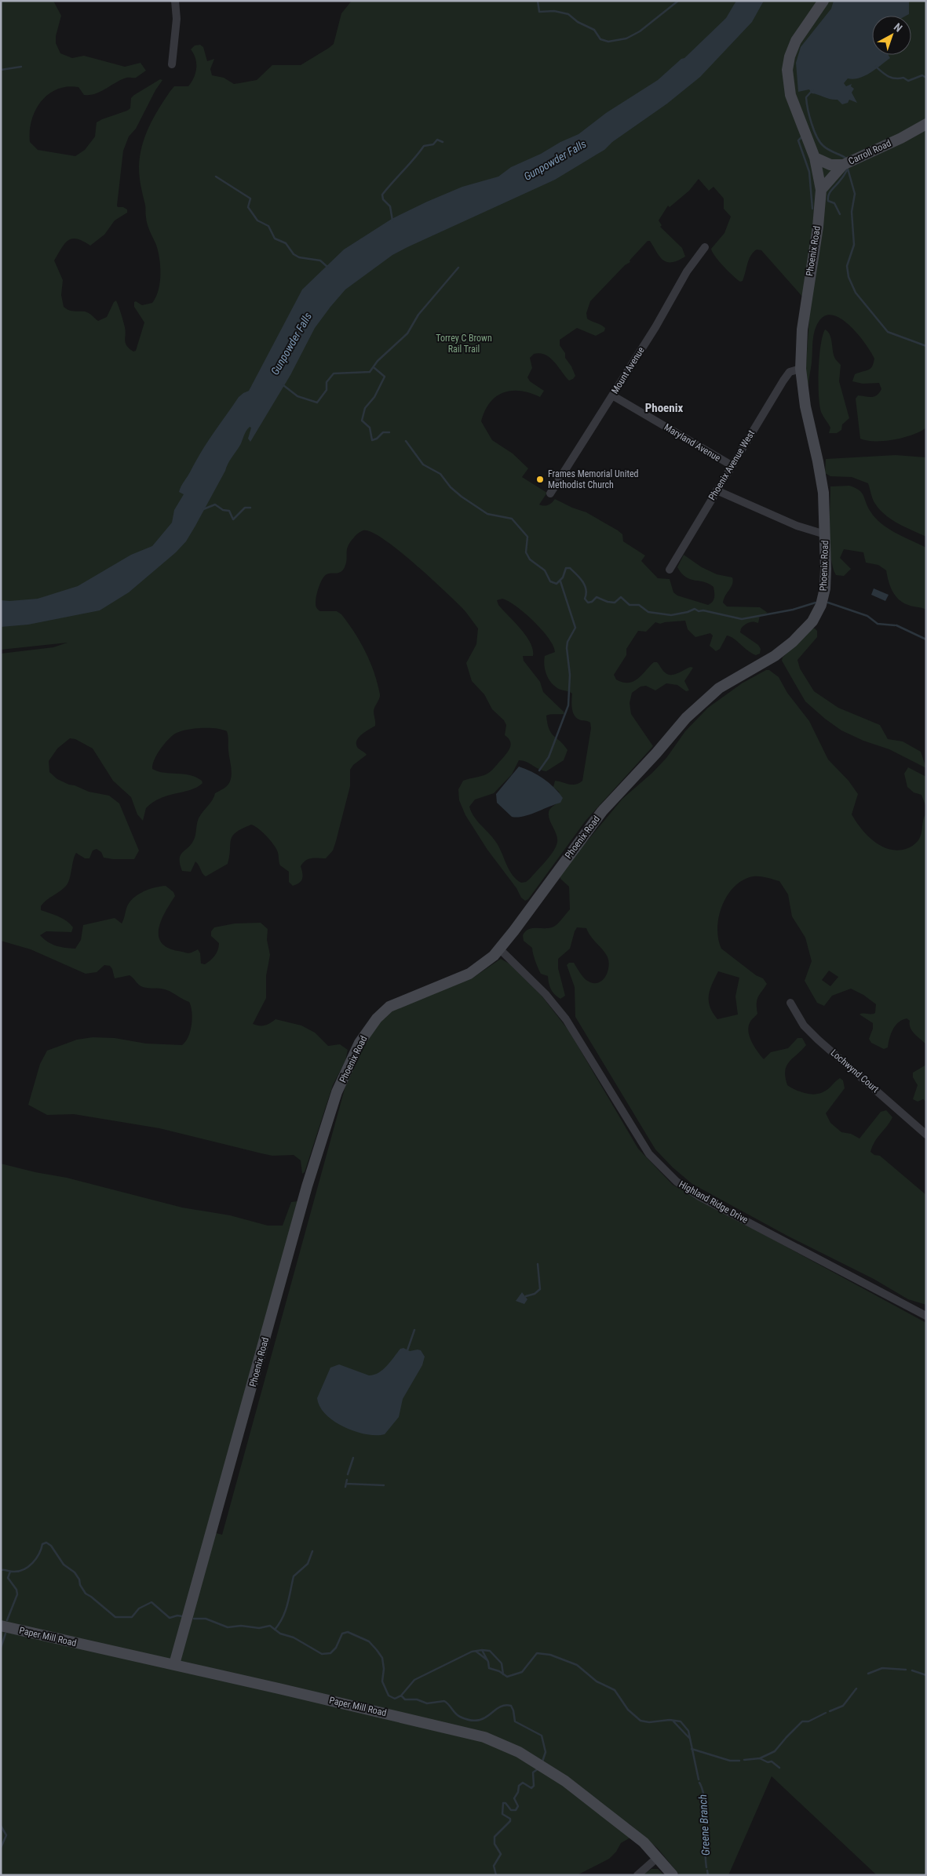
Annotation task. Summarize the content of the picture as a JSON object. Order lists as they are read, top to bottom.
{
  "streets": {
    "street": [
      "Carroll Road",
      "Phoenix Road",
      "Mount Avenue",
      "Maryland Avenue",
      "Phoenix Avenue West",
      "Lochwynd Court",
      "Highland Ridge Drive",
      "Paper Mill Road"
    ]
  },
  "crossings": [
    ["Carroll Road", "Phoenix Road"],
    ["Phoenix Road", "Phoenix Avenue West"],
    ["Phoenix Road", "Highland Ridge Drive"],
    ["Phoenix Road", "Paper Mill Road"],
    ["Mount Avenue", "Maryland Avenue"],
    ["Maryland Avenue", "Phoenix Avenue West"]
  ],
  "districts": ["Phoenix"],
  "water": ["Gunpowder Falls", "Greene Branch"],
  "parks": ["Torrey C Brown Rail Trail"],
  "places": ["Frames Memorial United Methodist Church"],
  "north": "top right"
}
